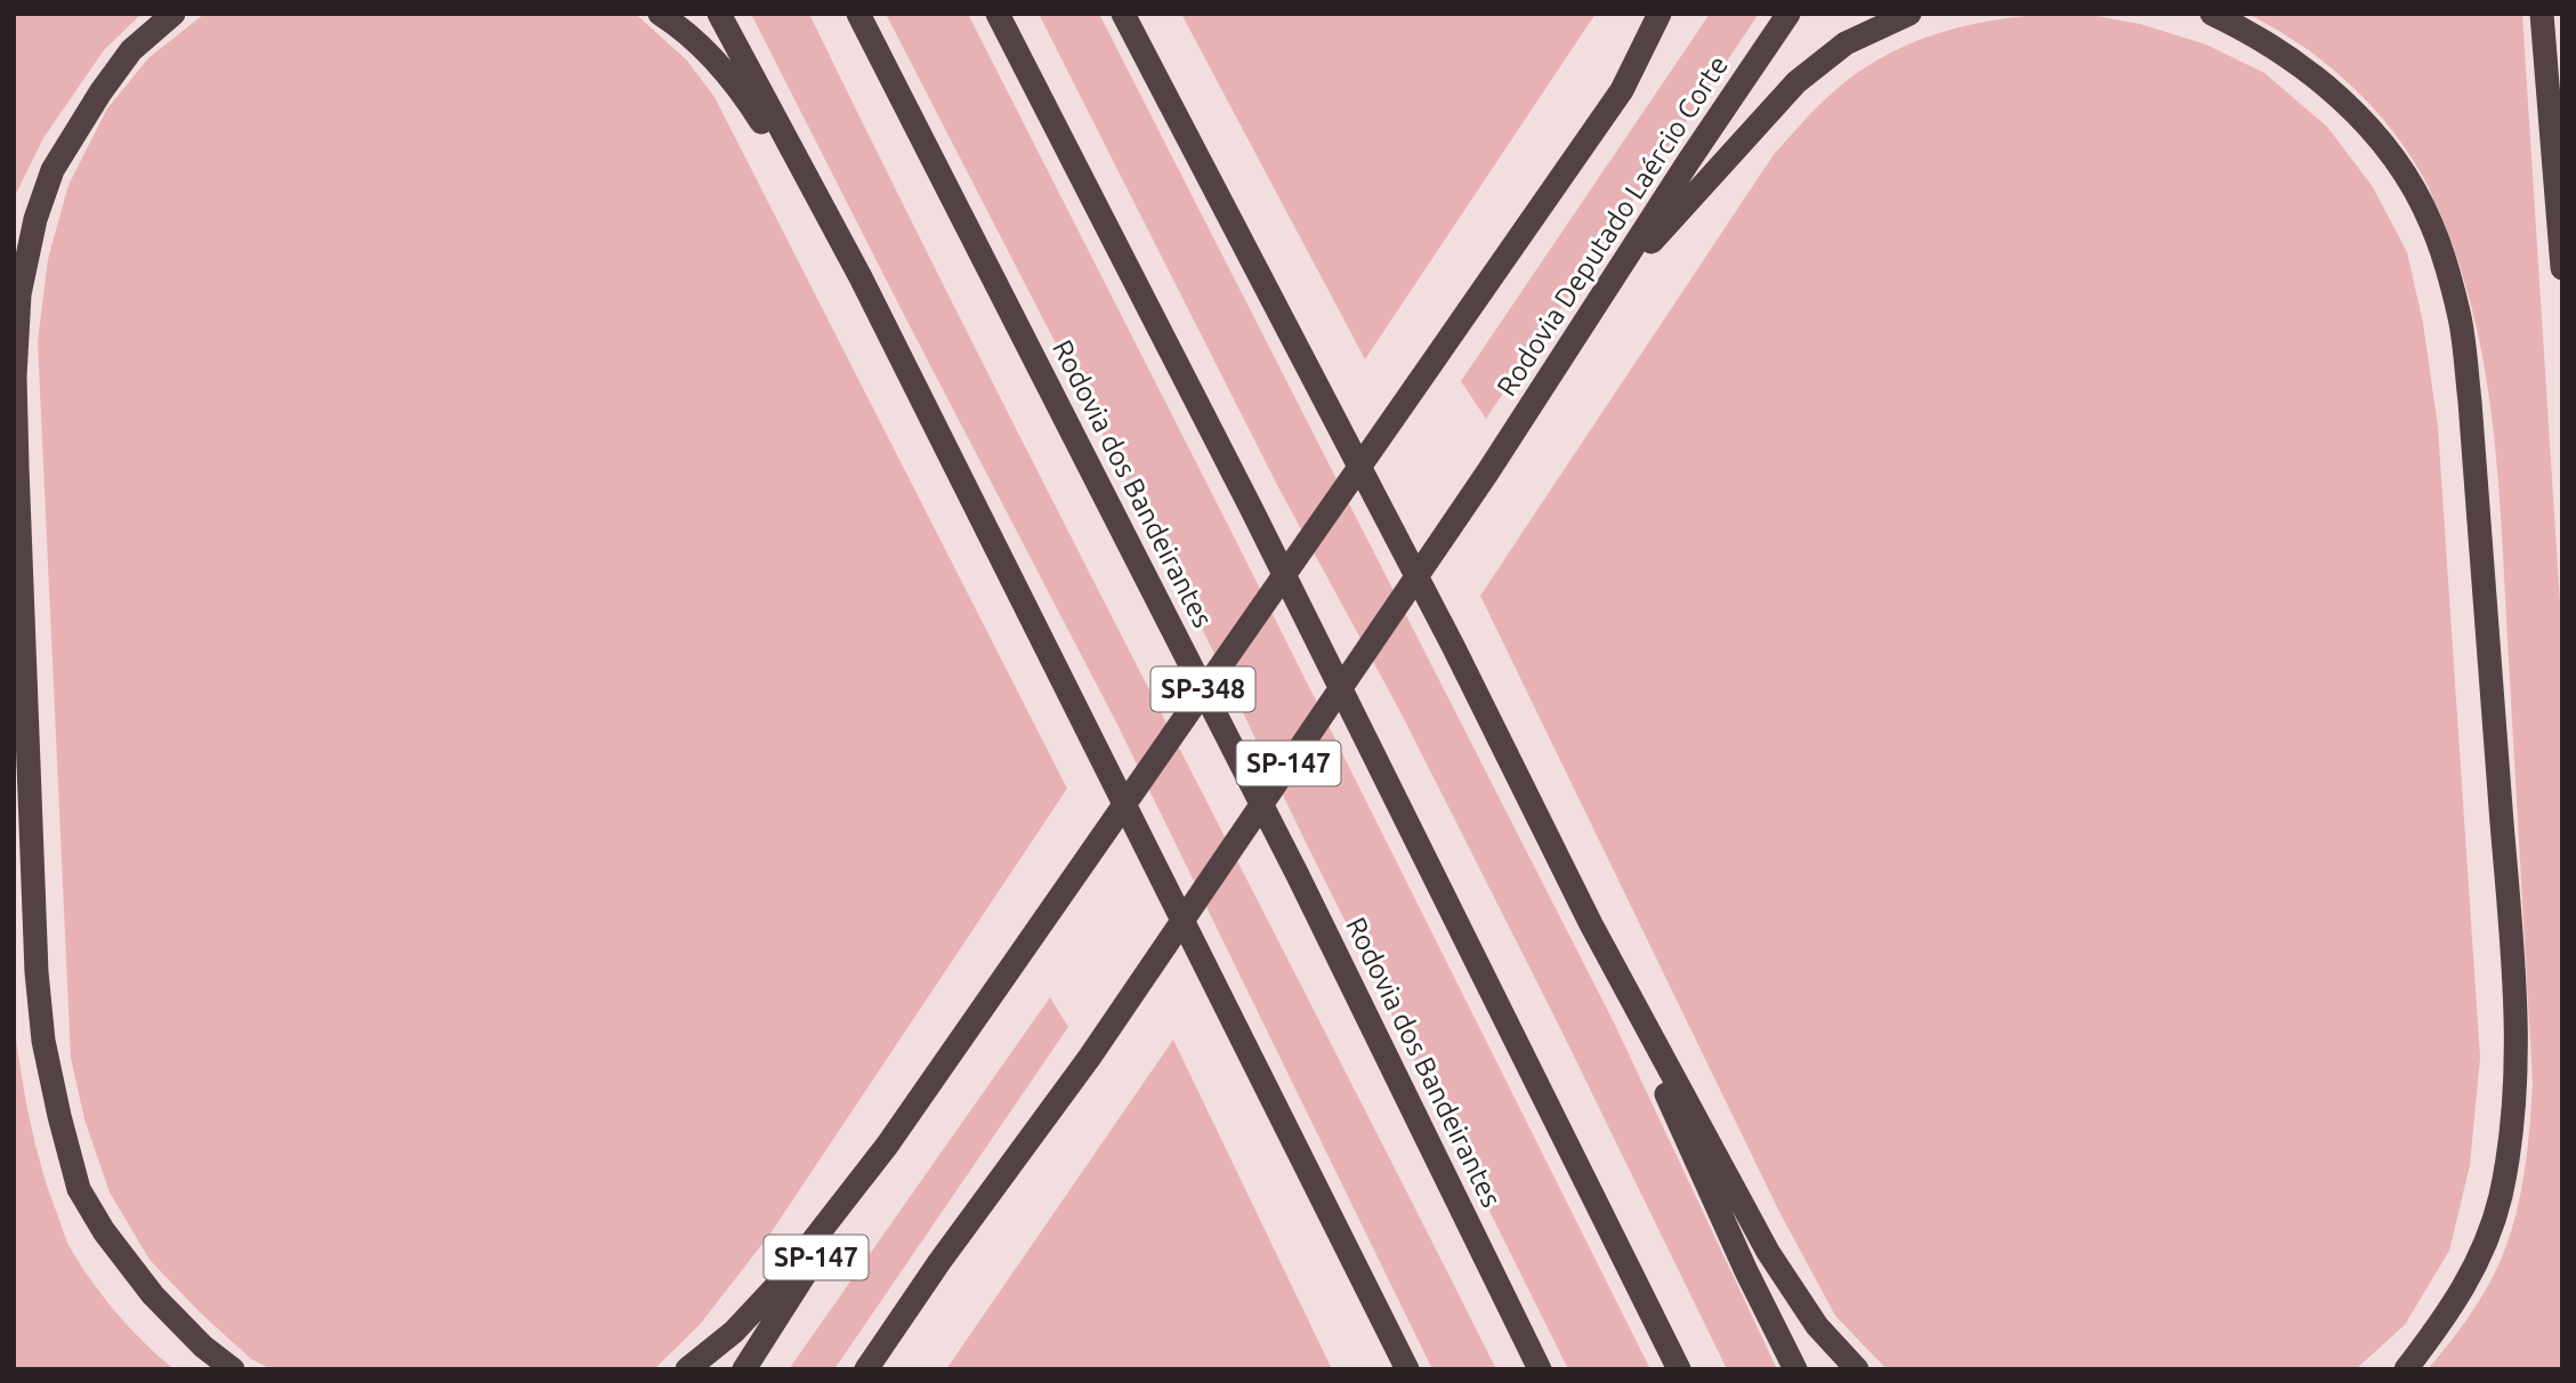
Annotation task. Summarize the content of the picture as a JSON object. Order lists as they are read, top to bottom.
{
  "streets": {
    "highway": [
      "Rodovia Deputado Laércio Corte",
      "Rodovia dos Bandeirantes",
      "SP-348",
      "SP-147"
    ]
  },
  "crossings": [
    ["Rodovia Deputado Laércio Corte", "SP-147"]
  ]
}
